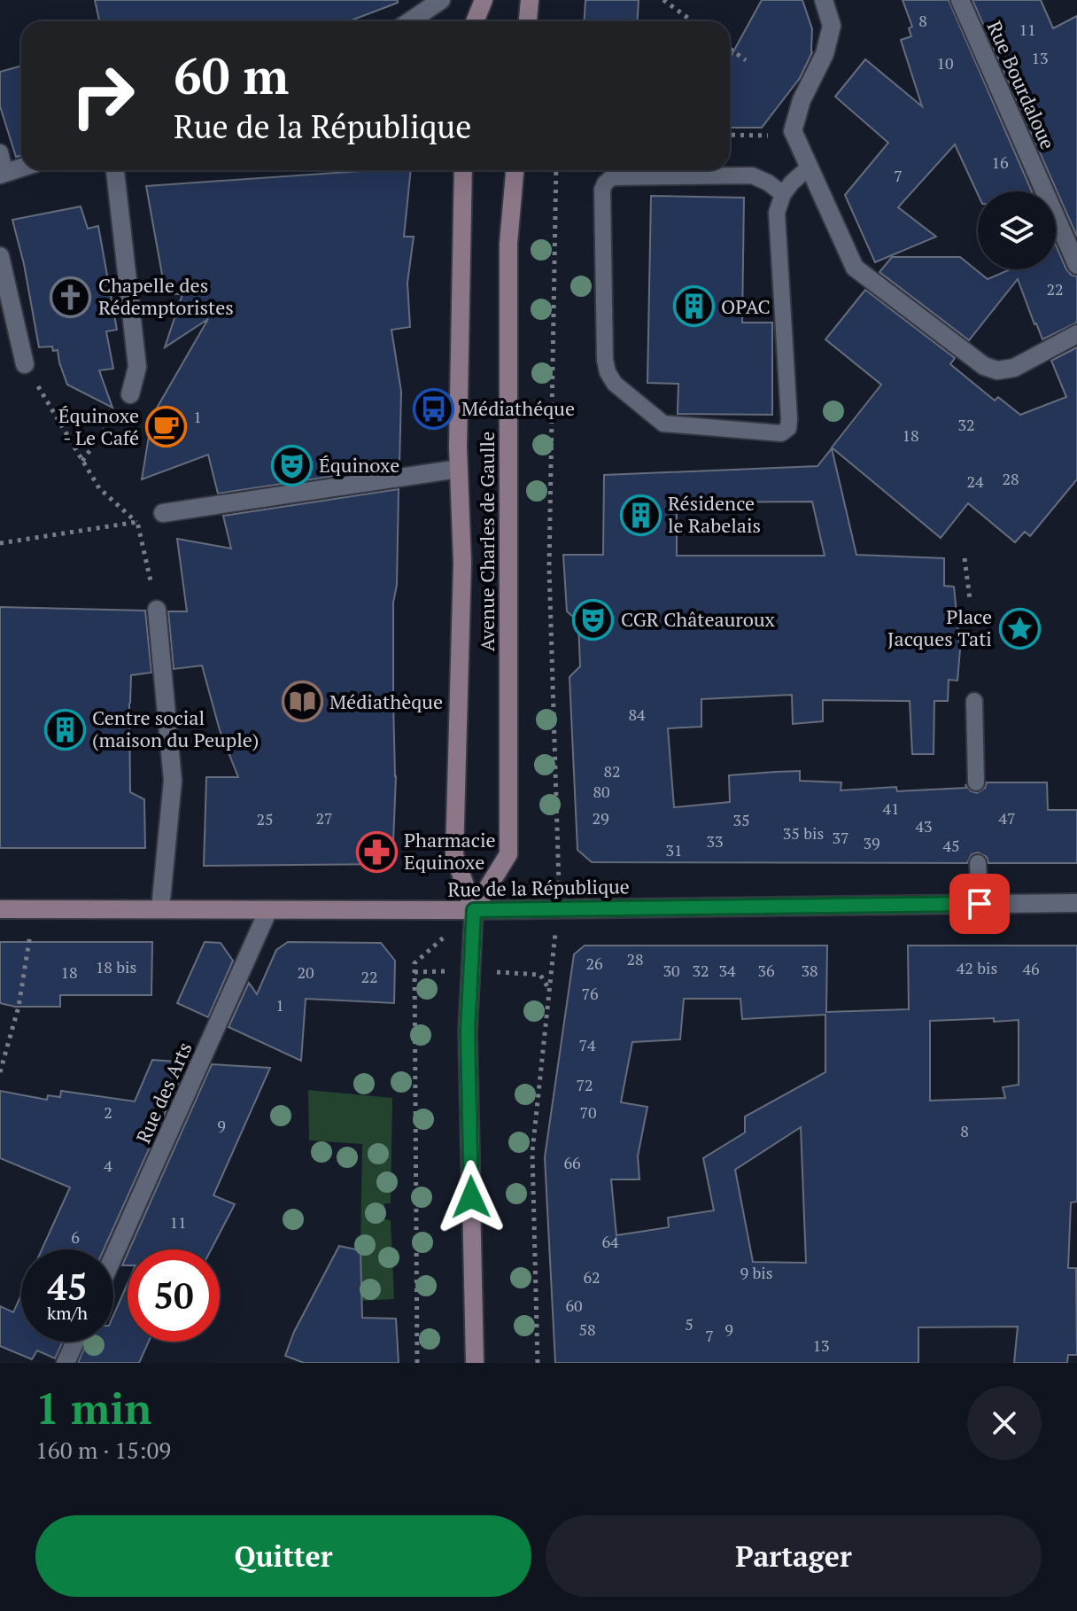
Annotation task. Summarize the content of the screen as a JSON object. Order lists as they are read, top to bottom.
{
  "streets": {
    "main road": ["Avenue Charles de Gaulle", "Rue de la République"],
    "street": ["Rue Bourdaloue", "Rue des Arts"]
  },
  "crossings": [
    ["Avenue Charles de Gaulle", "Rue de la République"],
    ["Rue de la République", "Rue des Arts"]
  ],
  "places": {
    "church": ["Chapelle des Rédemptoristes"],
    "building": ["OPAC", "Résidence le Rabelais", "Centre social (maison du Peuple)"],
    "bus stop": ["Médiathéque"],
    "cafe": ["Équinoxe - Le Café"],
    "theatre": ["Équinoxe", "CGR Châteauroux"],
    "place": ["Place Jacques Tati"],
    "library": ["Médiathèque"],
    "pharmacy": ["Pharmacie Equinoxe"]
  },
  "house_numbers": [
    "8",
    "11",
    "13",
    "10",
    "16",
    "7",
    "22",
    "1",
    "32",
    "18",
    "28",
    "24",
    "84",
    "82",
    "80",
    "41",
    "27",
    "29",
    "47",
    "25",
    "35",
    "43",
    "35 bis",
    "37",
    "33",
    "39",
    "45",
    "31",
    "28",
    "26",
    "18 bis",
    "42 bis",
    "46",
    "30",
    "32",
    "34",
    "36",
    "38",
    "18",
    "20",
    "22",
    "76",
    "1",
    "74",
    "72",
    "2",
    "70",
    "9",
    "8",
    "66",
    "4",
    "11",
    "6",
    "64",
    "9 bis",
    "62",
    "60",
    "5",
    "58",
    "9",
    "7",
    "13"
  ],
  "page": {
    "turn": ["60 m", "Rue de la République"],
    "speed": "45 km/h",
    "limit": "50",
    "heading": ["1 min", "160 m · 15:09"],
    "buttons": ["Quitter", "Partager"]
  }
}
